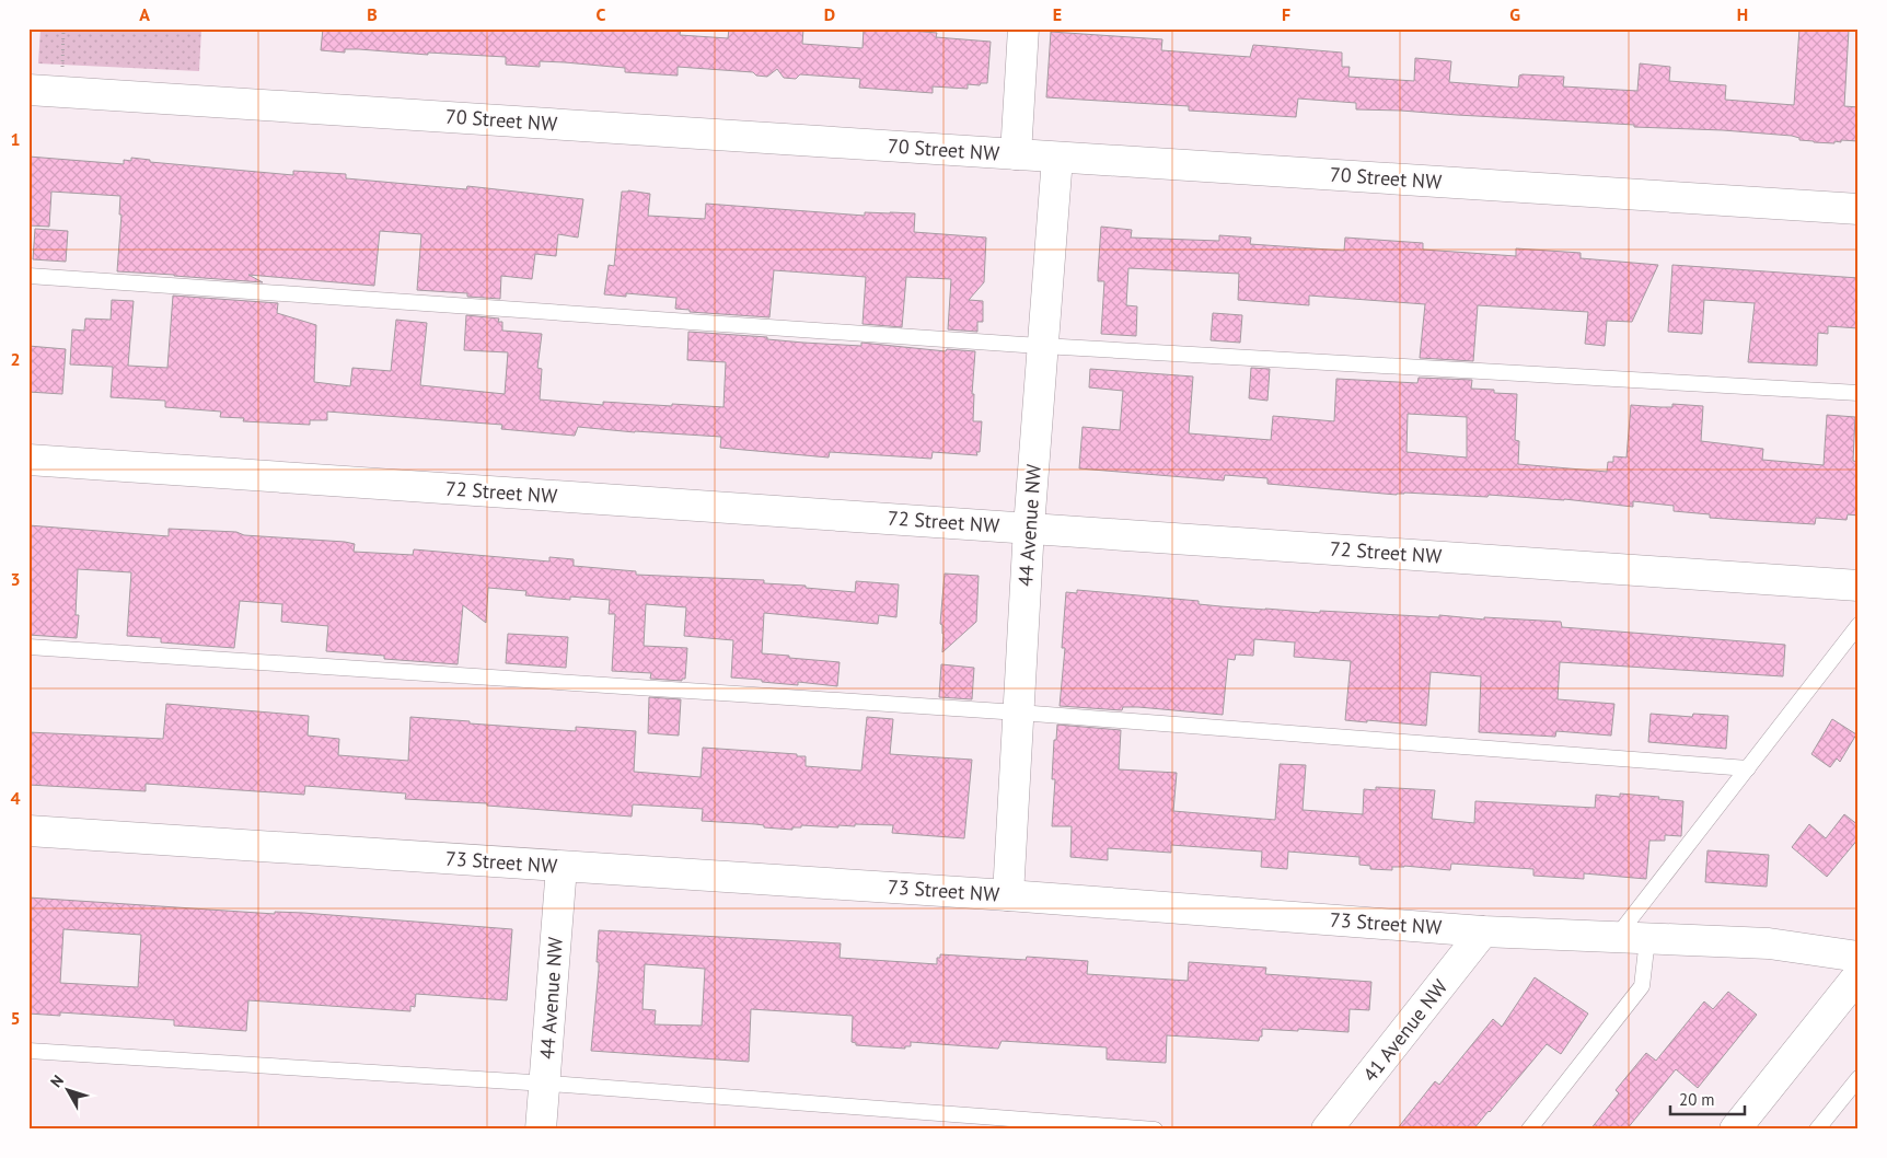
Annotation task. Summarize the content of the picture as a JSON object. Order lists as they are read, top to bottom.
{
  "streets": {
    "street": [
      "70 Street NW",
      "72 Street NW",
      "44 Avenue NW",
      "73 Street NW",
      "41 Avenue NW"
    ]
  },
  "crossings": [
    ["70 Street NW", "44 Avenue NW"],
    ["72 Street NW", "44 Avenue NW"],
    ["44 Avenue NW", "73 Street NW"],
    ["73 Street NW", "41 Avenue NW"]
  ],
  "scale_bar": "20 m",
  "north": "top left",
  "grid": {
    "columns": [
      "A",
      "B",
      "C",
      "D",
      "E",
      "F",
      "G",
      "H"
    ],
    "rows": [
      "1",
      "2",
      "3",
      "4",
      "5"
    ]
  }
}
